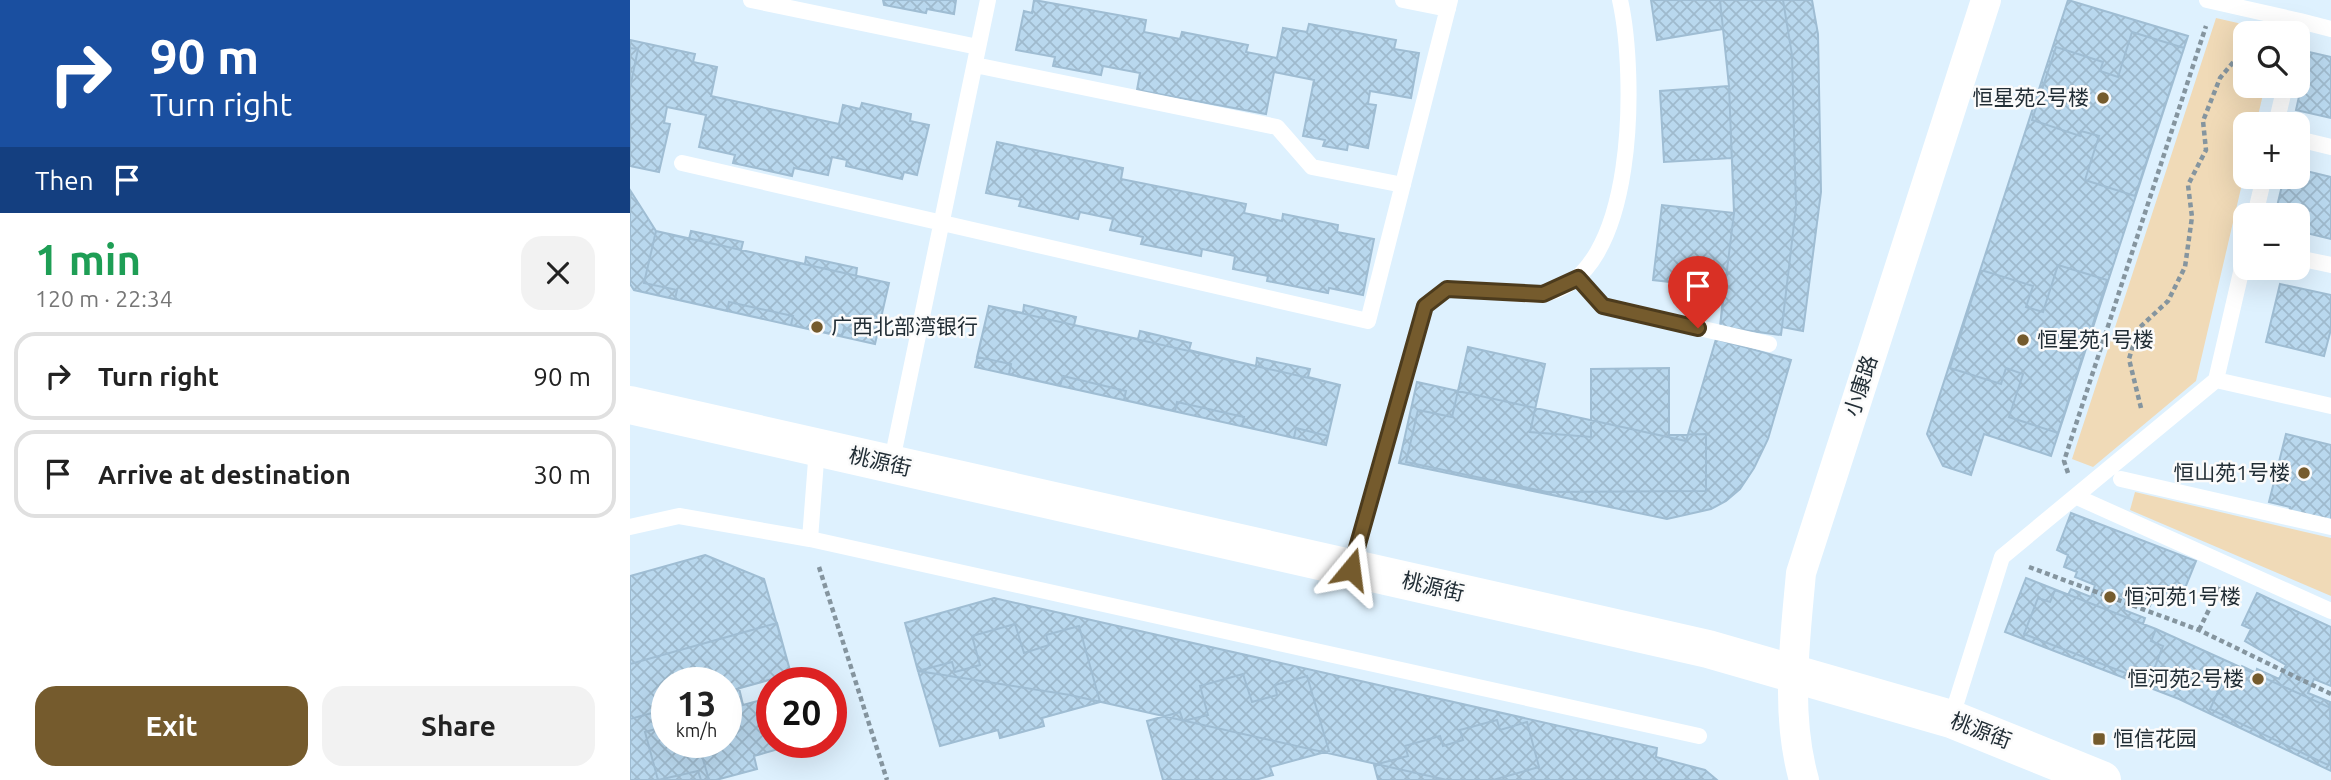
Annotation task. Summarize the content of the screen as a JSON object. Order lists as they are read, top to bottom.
{
  "streets": {
    "main road": ["桃源街"],
    "street": ["小康路"]
  },
  "crossings": [
    ["小康路", "桃源街"]
  ],
  "places": {
    "other": [
      "恒星苑2号楼",
      "广西北部湾银行",
      "恒星苑1号楼",
      "恒山苑1号楼",
      "恒河苑1号楼",
      "恒河苑2号楼"
    ],
    "transit": ["恒信花园"]
  },
  "page": {
    "turn": ["90 m", "Turn right"],
    "map_buttons": ["+", "−"],
    "then": "Then",
    "heading": ["1 min", "120 m · 22:34"],
    "list": [
      {
        "name": "Turn right",
        "value": "90 m"
      },
      {
        "name": "Arrive at destination",
        "value": "30 m"
      }
    ],
    "speed": "13 km/h",
    "limit": "20",
    "buttons": ["Exit", "Share"]
  }
}
